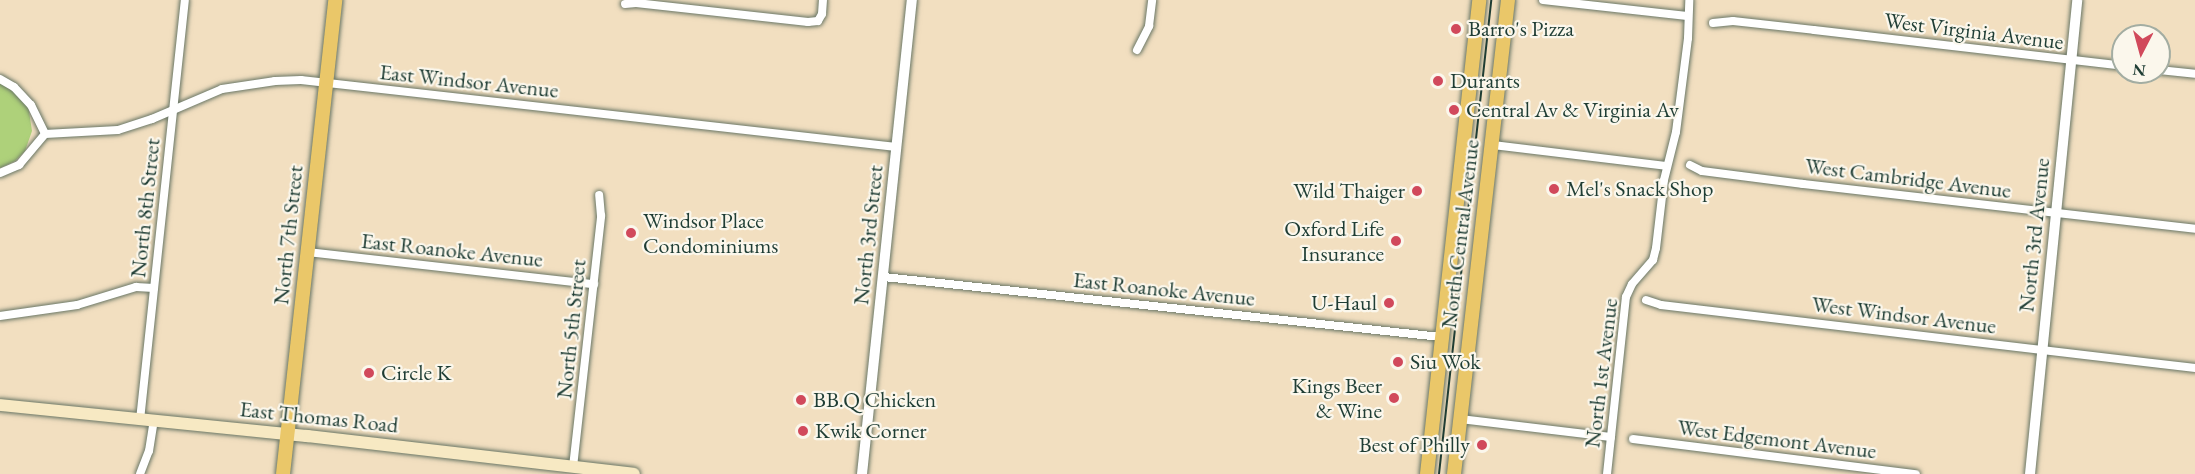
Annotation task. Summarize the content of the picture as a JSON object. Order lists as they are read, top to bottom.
{
  "streets": {
    "main road": ["North Central Avenue", "North 7th Street", "East Thomas Road"],
    "street": [
      "West Virginia Avenue",
      "East Windsor Avenue",
      "West Cambridge Avenue",
      "North 8th Street",
      "North 3rd Street",
      "North 3rd Avenue",
      "East Roanoke Avenue",
      "West Windsor Avenue",
      "North 5th Street",
      "North 1st Avenue",
      "West Edgemont Avenue"
    ]
  },
  "crossings": [
    ["West Virginia Avenue", "North 3rd Avenue"],
    ["East Windsor Avenue", "North 8th Street"],
    ["East Windsor Avenue", "North 7th Street"],
    ["East Windsor Avenue", "North 3rd Street"],
    ["West Cambridge Avenue", "North 3rd Avenue"],
    ["North 8th Street", "East Thomas Road"],
    ["North Central Avenue", "East Roanoke Avenue"],
    ["North 7th Street", "East Roanoke Avenue"],
    ["North 7th Street", "East Thomas Road"],
    ["North 3rd Street", "East Roanoke Avenue"],
    ["North 3rd Avenue", "West Windsor Avenue"],
    ["East Roanoke Avenue", "North 5th Street"],
    ["North 5th Street", "East Thomas Road"]
  ],
  "places": [
    "Barro's Pizza",
    "Durants",
    "Central Av & Virginia Av",
    "Mel's Snack Shop",
    "Wild Thaiger",
    "Windsor Place Condominiums",
    "Oxford Life Insurance",
    "U-Haul",
    "Siu Wok",
    "Circle K",
    "Kings Beer & Wine",
    "BB.Q Chicken",
    "Kwik Corner",
    "Best of Philly"
  ],
  "north": "bottom"
}
